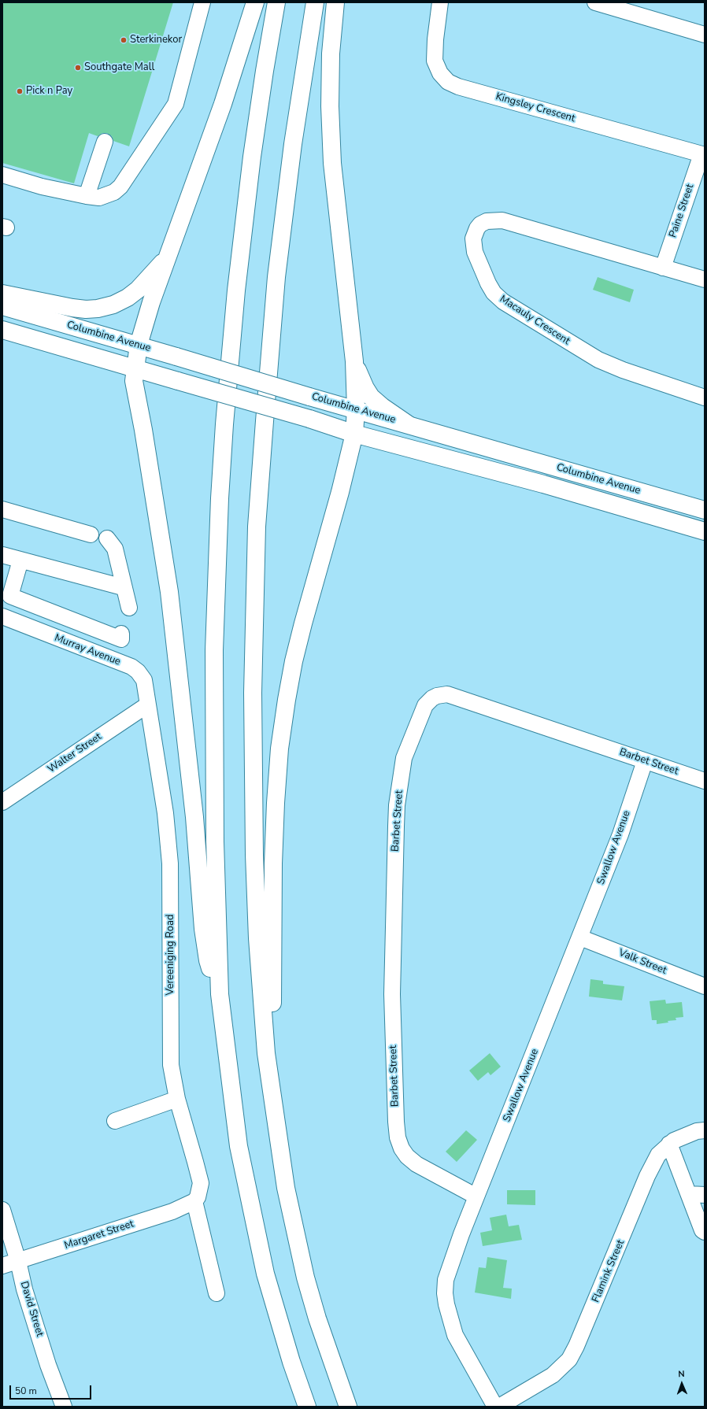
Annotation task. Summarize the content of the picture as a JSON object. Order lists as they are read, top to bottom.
{
  "streets": {
    "main road": ["Columbine Avenue"],
    "street": [
      "Kingsley Crescent",
      "Paine Street",
      "Macauly Crescent",
      "Murray Avenue",
      "Walter Street",
      "Barbet Street",
      "Swallow Avenue",
      "Vereeniging Road",
      "Valk Street",
      "Margaret Street",
      "Flamink Street",
      "David Street"
    ]
  },
  "crossings": [
    ["Kingsley Crescent", "Paine Street"],
    ["Paine Street", "Macauly Crescent"],
    ["Murray Avenue", "Walter Street"],
    ["Murray Avenue", "Vereeniging Road"],
    ["Walter Street", "Vereeniging Road"],
    ["Barbet Street", "Swallow Avenue"],
    ["Swallow Avenue", "Valk Street"],
    ["Vereeniging Road", "Margaret Street"],
    ["Margaret Street", "David Street"]
  ],
  "places": ["Sterkinekor", "Southgate Mall", "Pick n Pay"],
  "scale_bar": "50 m",
  "north": "top"
}
